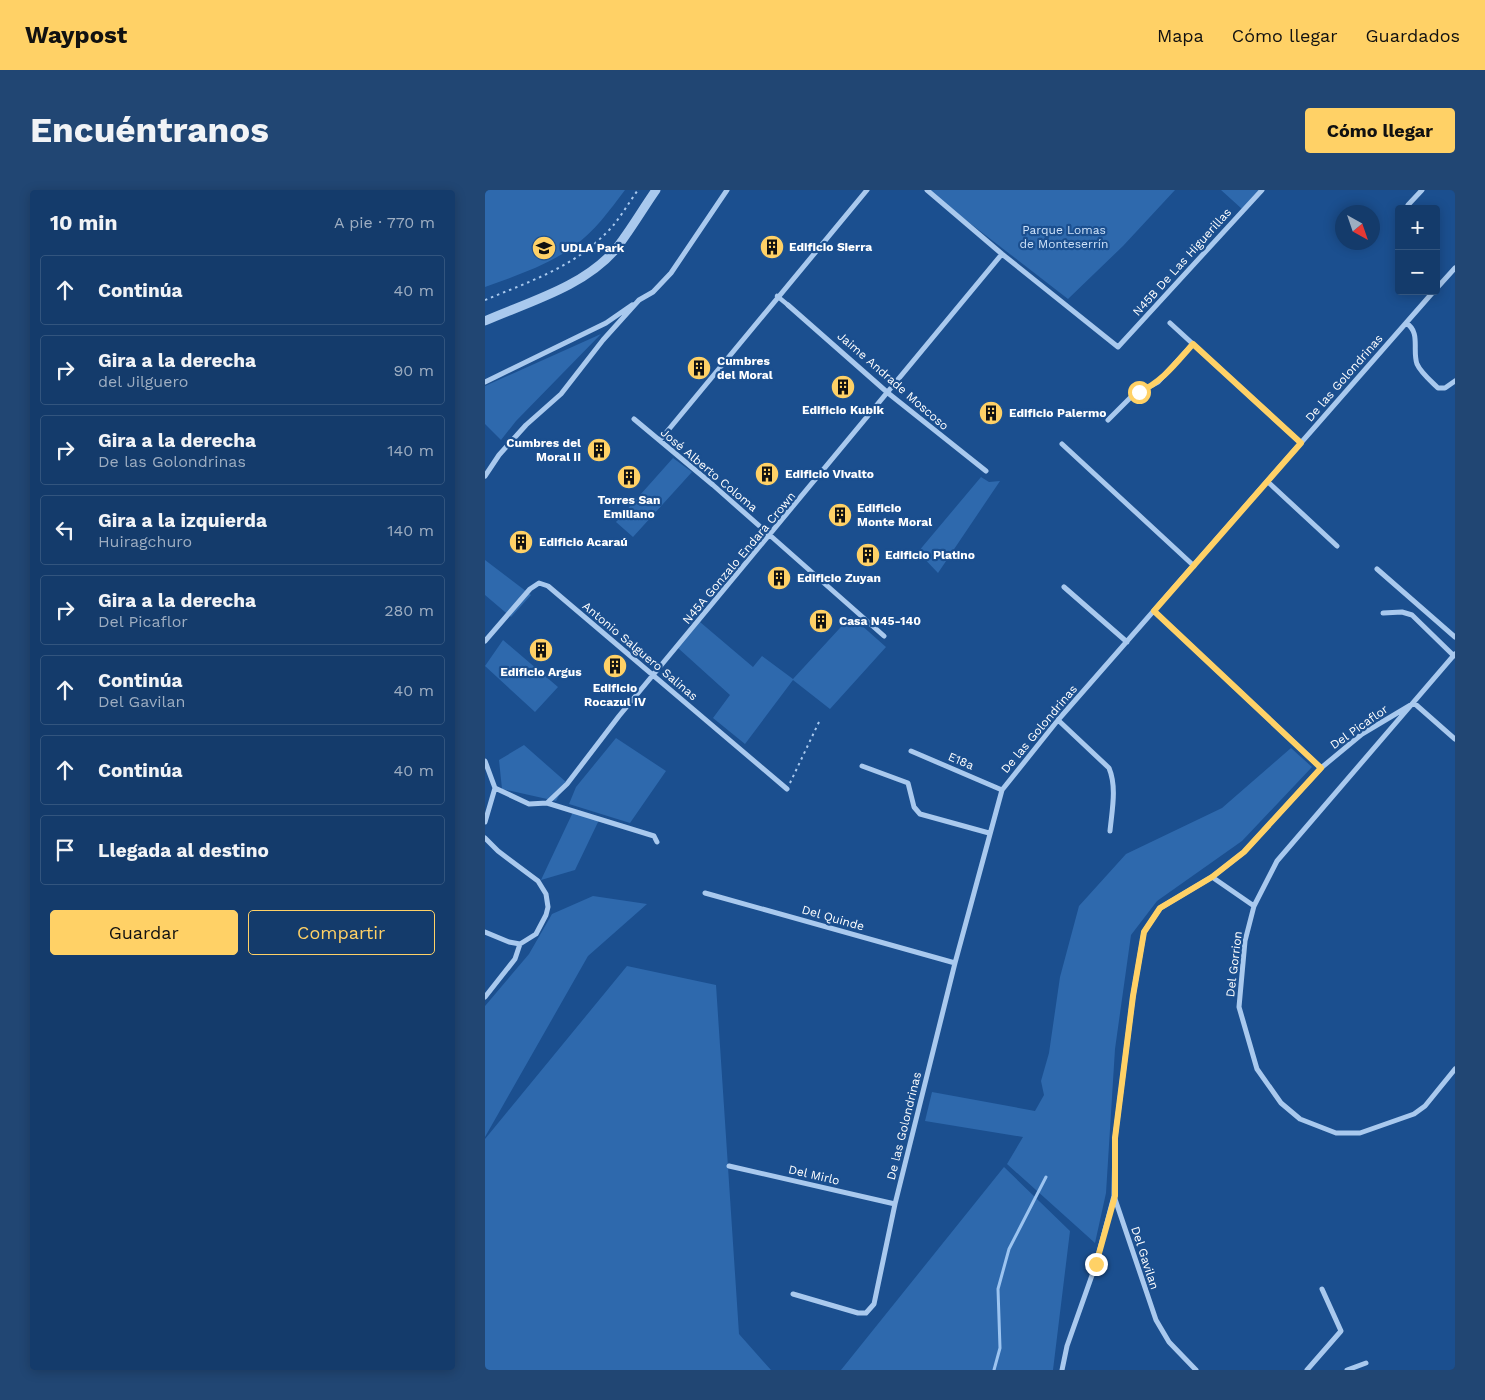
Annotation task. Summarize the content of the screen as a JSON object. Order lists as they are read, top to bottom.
{
  "streets": {
    "street": [
      "N45B De Las Higuerillas",
      "De las Golondrinas",
      "Jaime Andrade Moscoso",
      "José Alberto Coloma",
      "N45A Gonzalo Endara Crown",
      "Antonio Salguero Salinas",
      "Del Picaflor",
      "E18a",
      "Del Quinde",
      "Del Gorrion",
      "Del Mirlo",
      "Del Gavilan"
    ]
  },
  "crossings": [
    ["N45B De Las Higuerillas", "N45A Gonzalo Endara Crown"],
    ["De las Golondrinas", "E18a"],
    ["De las Golondrinas", "Del Quinde"],
    ["De las Golondrinas", "Del Mirlo"],
    ["Jaime Andrade Moscoso", "N45A Gonzalo Endara Crown"],
    ["José Alberto Coloma", "N45A Gonzalo Endara Crown"],
    ["N45A Gonzalo Endara Crown", "Antonio Salguero Salinas"],
    ["Del Picaflor", "Del Gorrion"],
    ["Del Picaflor", "Del Gavilan"]
  ],
  "parks": ["Parque Lomas de Monteserrín"],
  "places": {
    "building": [
      "Edificio Sierra",
      "Cumbres del Moral",
      "Edificio Kubik",
      "Edificio Palermo",
      "Cumbres del Moral II",
      "Edificio Vivalto",
      "Torres San Emiliano",
      "Edificio Monte Moral",
      "Edificio Acaraú",
      "Edificio Platino",
      "Edificio Zuyan",
      "Casa N45-140",
      "Edificio Argus",
      "Edificio Rocazul IV"
    ],
    "school or university": ["UDLA Park"]
  },
  "north": "bottom right",
  "page": {
    "header": "Waypost",
    "nav": ["Mapa", "Cómo llegar", "Guardados"],
    "buttons": [
      "Cómo llegar",
      ["Guardar", "Compartir"]
    ],
    "title": "Encuéntranos",
    "heading": ["10 min", "A pie · 770 m"],
    "map_buttons": ["+", "−"],
    "list": [
      ["Continúa", "40 m"],
      ["Gira a la derecha", "del Jilguero", "90 m"],
      ["Gira a la derecha", "De las Golondrinas", "140 m"],
      ["Gira a la izquierda", "Huiragchuro", "140 m"],
      ["Gira a la derecha", "Del Picaflor", "280 m"],
      ["Continúa", "Del Gavilan", "40 m"],
      ["Continúa", "40 m"],
      "Llegada al destino"
    ]
  }
}
